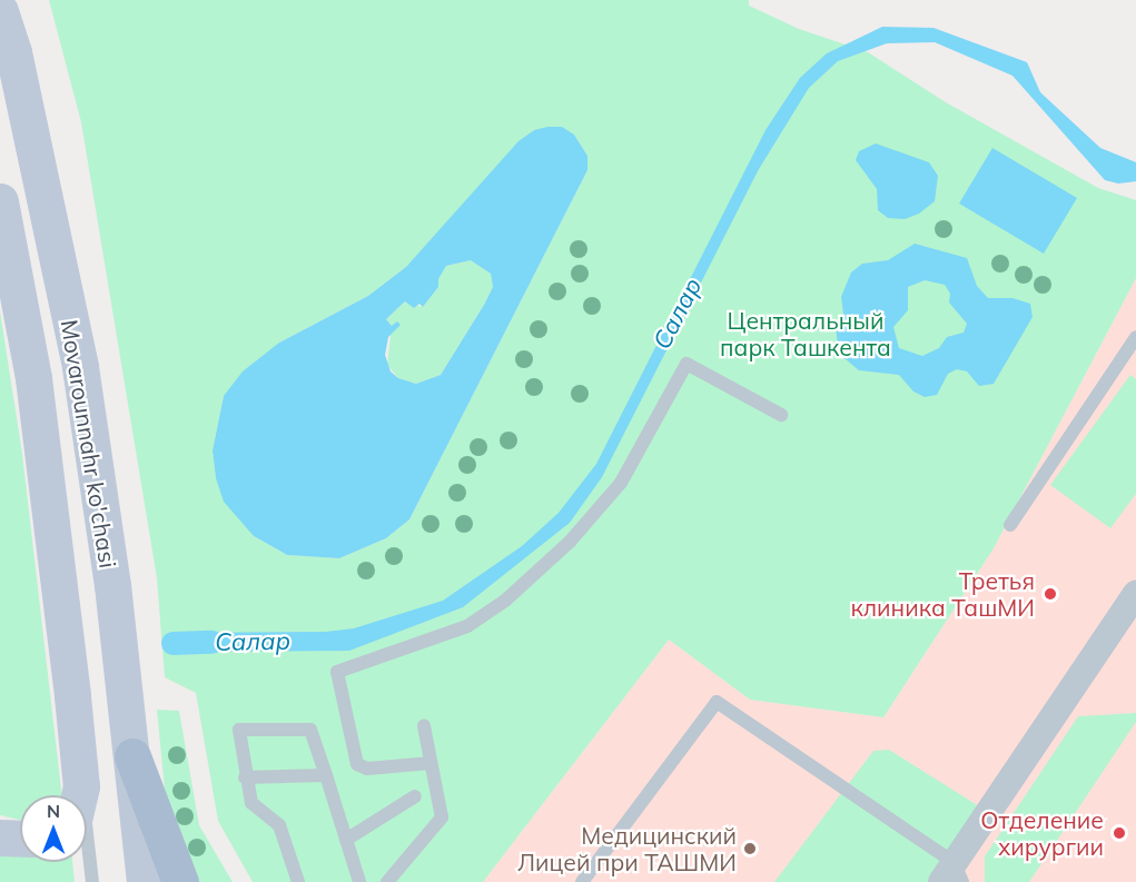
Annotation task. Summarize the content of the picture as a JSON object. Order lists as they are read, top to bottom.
{
  "streets": {
    "street": ["Movarounnahr ko'chasi"]
  },
  "water": ["Салар"],
  "parks": ["Центральный парк Ташкента"],
  "places": ["Третья клиника ТашМИ", "Отделение хирургии", "Медицинский Лицей при ТАШМИ"],
  "north": "top"
}
